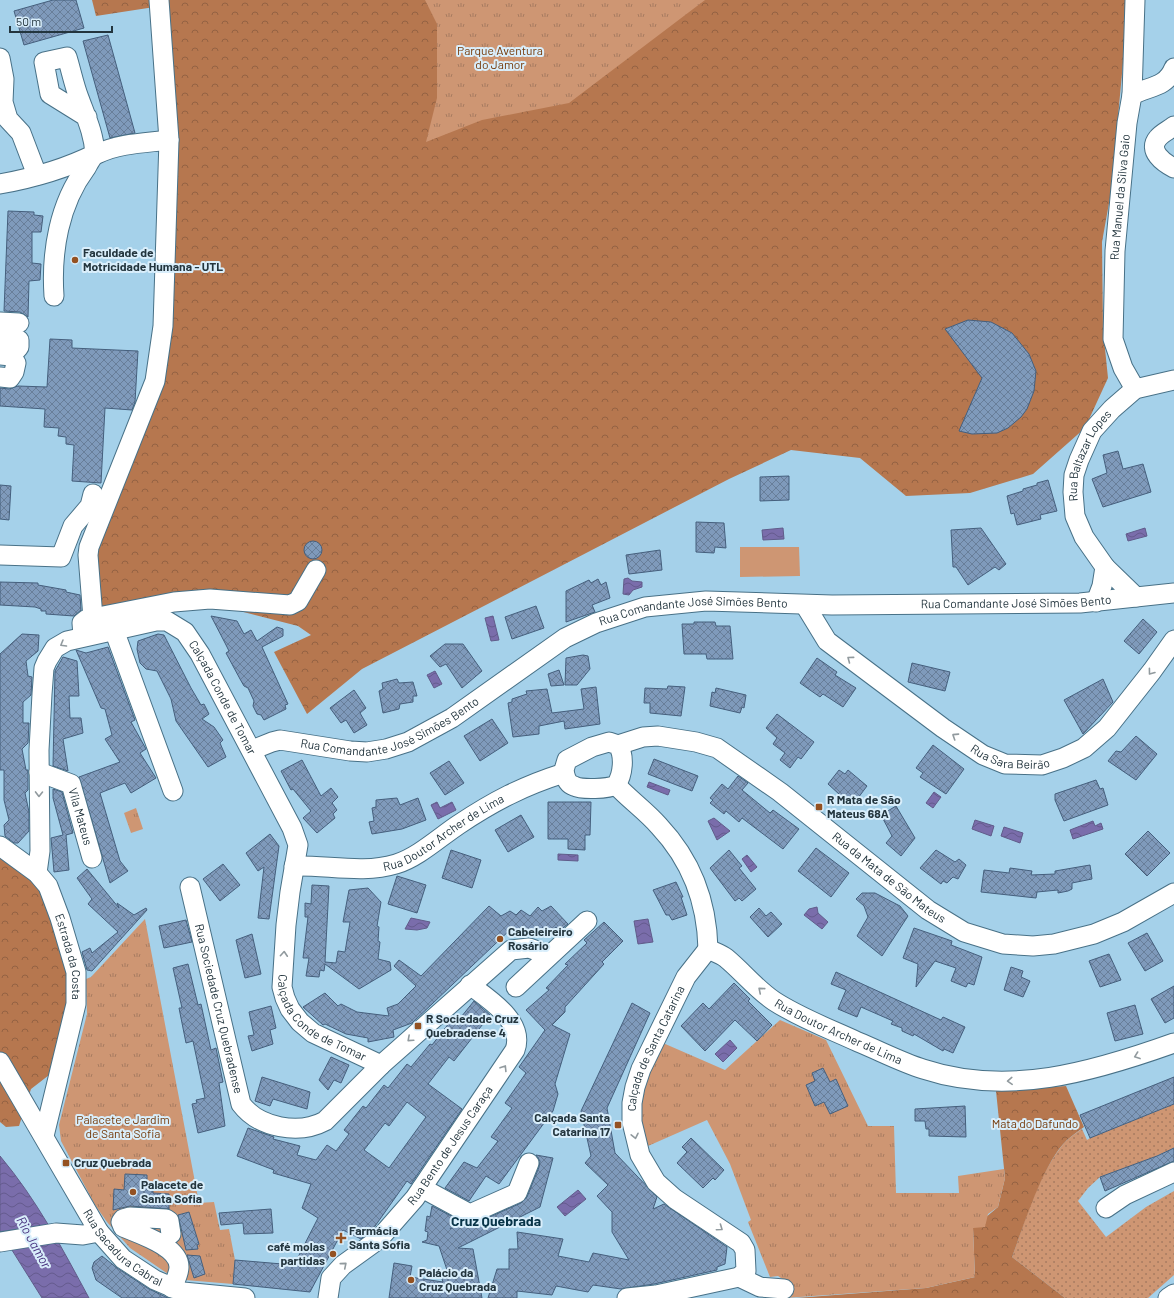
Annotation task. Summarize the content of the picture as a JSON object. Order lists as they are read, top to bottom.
{
  "streets": {
    "street": [
      "Rua Manuel da Silva Gaio",
      "Rua Baltazar Lopes",
      "Rua Comandante José Simões Bento",
      "Calçada Conde de Tomar",
      "Rua Sara Beirão",
      "Vila Mateus",
      "Rua Doutor Archer de Lima",
      "Rua da Mata de São Mateus",
      "Estrada da Costa",
      "Rua Sociedade Cruz Quebradense",
      "Calçada de Santa Catarina",
      "Rua Bento de Jesus Caraça",
      "Rua Sacadura Cabral"
    ]
  },
  "crossings": [
    ["Rua Manuel da Silva Gaio", "Rua Baltazar Lopes"],
    ["Rua Baltazar Lopes", "Rua Comandante José Simões Bento"],
    ["Rua Comandante José Simões Bento", "Calçada Conde de Tomar"],
    ["Rua Comandante José Simões Bento", "Rua Sara Beirão"],
    ["Calçada Conde de Tomar", "Vila Mateus"],
    ["Calçada Conde de Tomar", "Rua Doutor Archer de Lima"],
    ["Calçada Conde de Tomar", "Estrada da Costa"],
    ["Calçada Conde de Tomar", "Rua Sociedade Cruz Quebradense"],
    ["Rua Doutor Archer de Lima", "Rua da Mata de São Mateus"],
    ["Rua Doutor Archer de Lima", "Calçada de Santa Catarina"],
    ["Estrada da Costa", "Rua Sacadura Cabral"],
    ["Rua Sociedade Cruz Quebradense", "Rua Bento de Jesus Caraça"]
  ],
  "one_way": ["Rua Doutor Archer de Lima", "Calçada de Santa Catarina", "Rua Bento de Jesus Caraça"],
  "districts": ["Cruz Quebrada"],
  "water": ["Rio Jamor"],
  "parks": ["Parque Aventura do Jamor", "Palacete e Jardim de Santa Sofia", "Mata do Dafundo"],
  "places": {
    "other": [
      "Faculdade de Motricidade Humana - UTL",
      "Cabeleireiro Rosário",
      "Palacete de Santa Sofia",
      "café molas partidas",
      "Palácio da Cruz Quebrada"
    ],
    "transit": [
      "R Mata de São Mateus 68A",
      "R Sociedade Cruz Quebradense 4",
      "Calçada Santa Catarina 17",
      "Cruz Quebrada"
    ],
    "health": ["Farmácia Santa Sofia"]
  },
  "scale_bar": "50 m"
}
